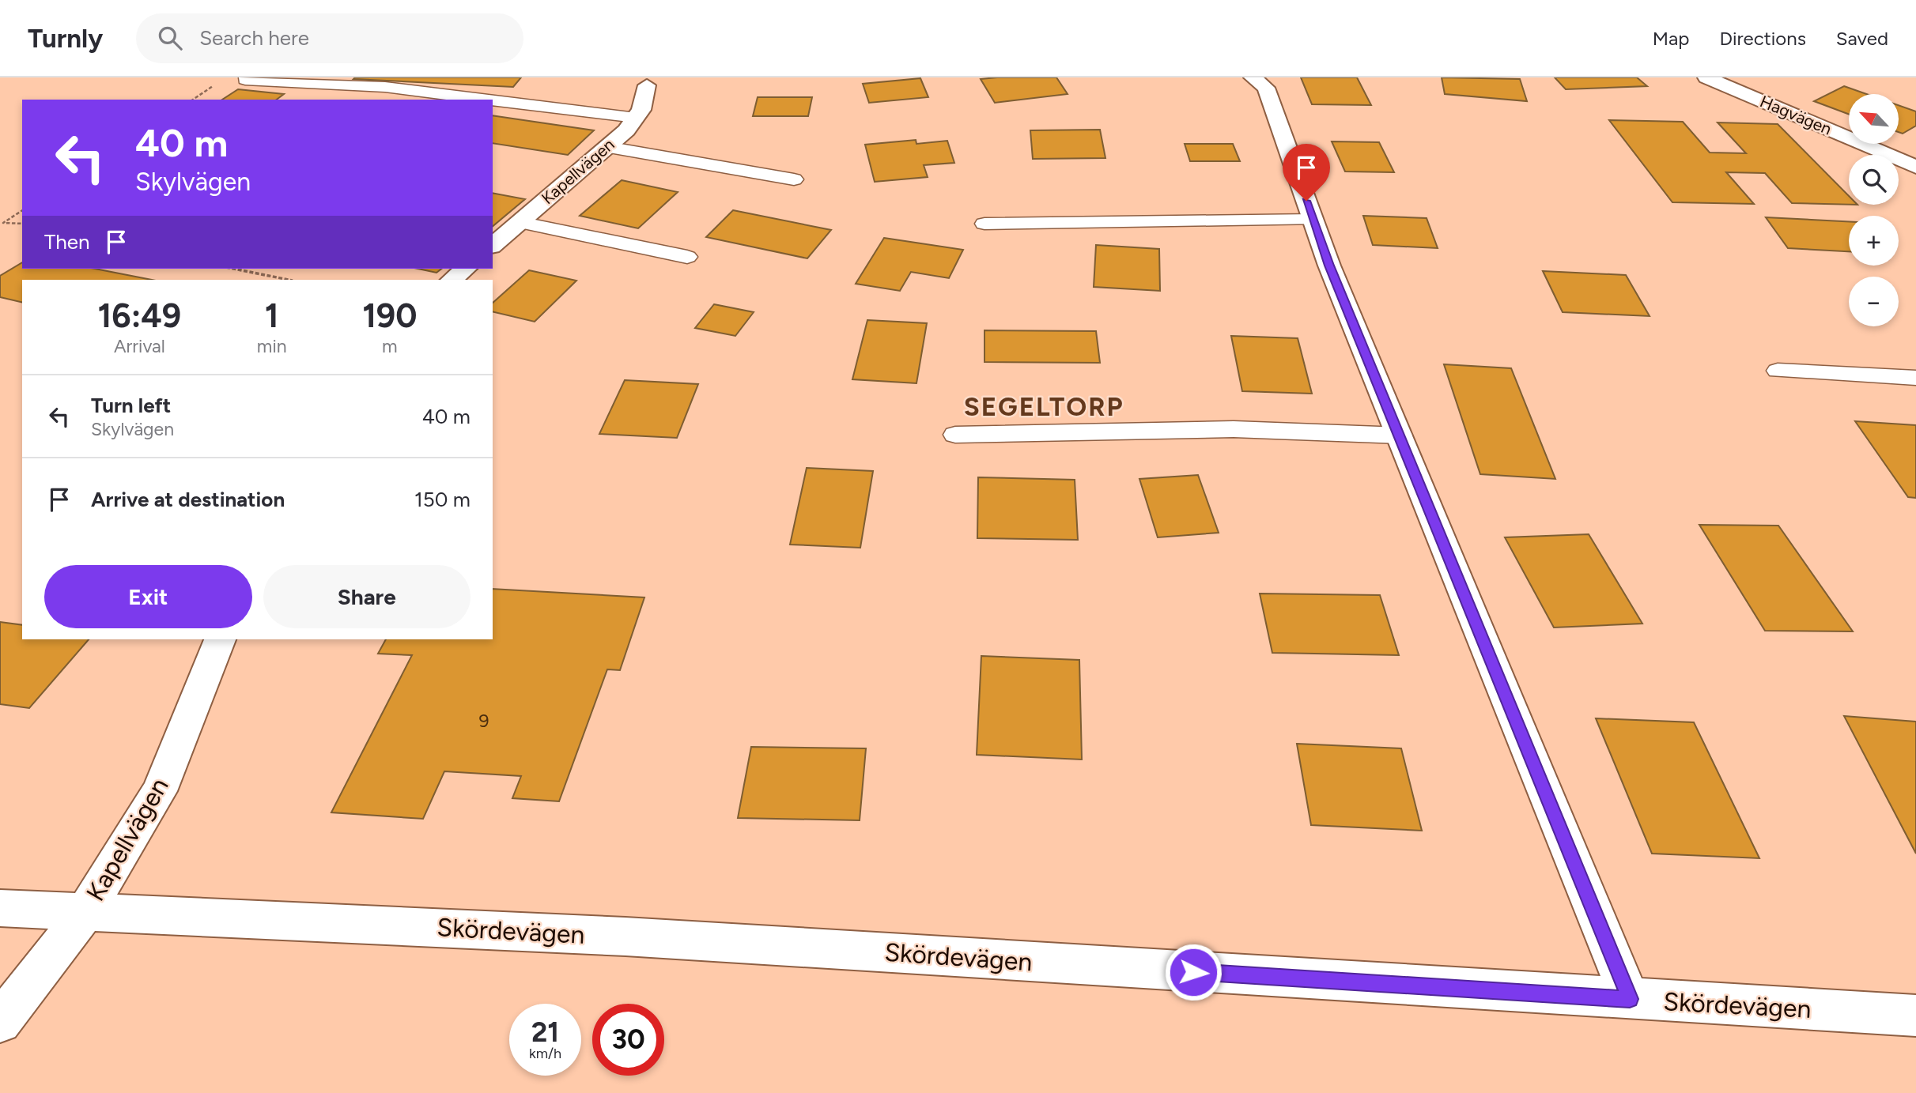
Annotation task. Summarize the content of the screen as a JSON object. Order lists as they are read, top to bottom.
{
  "streets": {
    "street": ["Hagvägen", "Kapellvägen", "Skördevägen"]
  },
  "crossings": [
    ["Kapellvägen", "Skördevägen"]
  ],
  "districts": ["SEGELTORP"],
  "house_numbers": ["9"],
  "north": "top left",
  "page": {
    "header": "Turnly",
    "search": "Search here",
    "nav": ["Map", "Directions", "Saved"],
    "map_buttons": ["+", "−"],
    "turn": ["40 m", "Skylvägen"],
    "then": "Then",
    "eta": [
      "16:49",
      "Arrival",
      "1",
      "min",
      "190",
      "m"
    ],
    "list": [
      {
        "name": "Turn left",
        "note": "Skylvägen",
        "value": "40 m"
      },
      {
        "name": "Arrive at destination",
        "value": "150 m"
      }
    ],
    "buttons": ["Exit", "Share"],
    "speed": "21 km/h",
    "limit": "30"
  }
}
